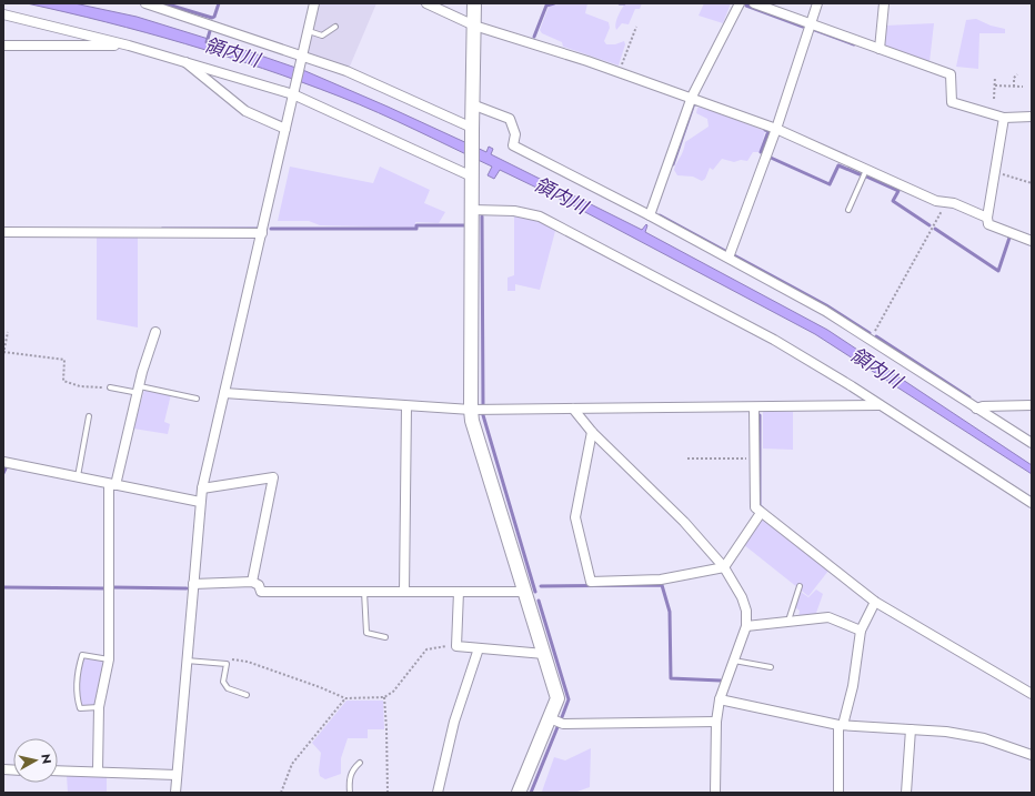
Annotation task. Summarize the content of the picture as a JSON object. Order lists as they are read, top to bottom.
{
  "water": ["領内川"],
  "north": "right"
}
